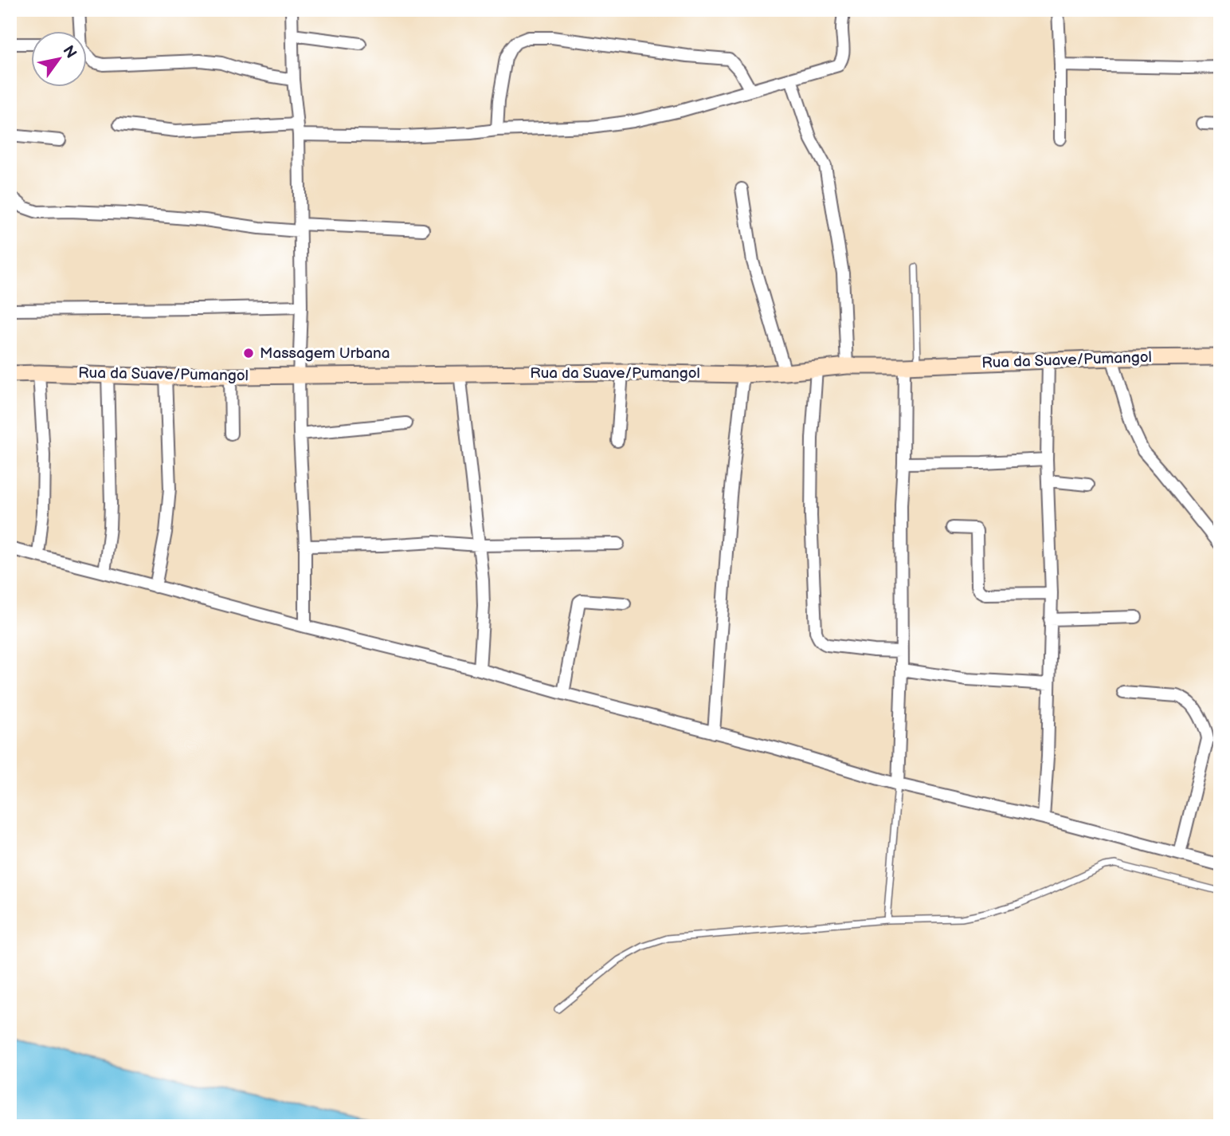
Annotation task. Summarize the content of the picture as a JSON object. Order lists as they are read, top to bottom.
{
  "streets": {
    "street": ["Rua da Suave/Pumangol"]
  },
  "places": ["Massagem Urbana"],
  "north": "top right"
}
